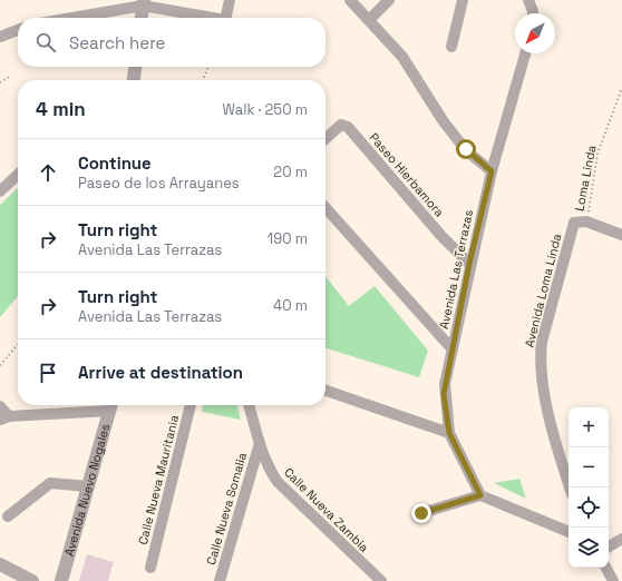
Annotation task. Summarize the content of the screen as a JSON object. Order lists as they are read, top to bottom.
{
  "streets": {
    "street": [
      "Paseo Hierbamora",
      "Avenida Las Terrazas",
      "Avenida Loma Linda",
      "Calle Nueva Mauritania",
      "Avenida Nuevo Nogales",
      "Calle Nueva Somalia",
      "Calle Nueva Zambia"
    ],
    "path": ["Loma Linda"]
  },
  "crossings": [
    ["Paseo Hierbamora", "Avenida Las Terrazas"],
    ["Loma Linda", "Avenida Loma Linda"],
    ["Calle Nueva Somalia", "Calle Nueva Zambia"]
  ],
  "north": "bottom left",
  "page": {
    "search": "Search here",
    "heading": ["4 min", "Walk · 250 m"],
    "list": [
      ["Continue", "Paseo de los Arrayanes", "20 m"],
      ["Turn right", "Avenida Las Terrazas", "190 m"],
      ["Turn right", "Avenida Las Terrazas", "40 m"],
      "Arrive at destination"
    ],
    "map_buttons": ["+", "−"]
  }
}
